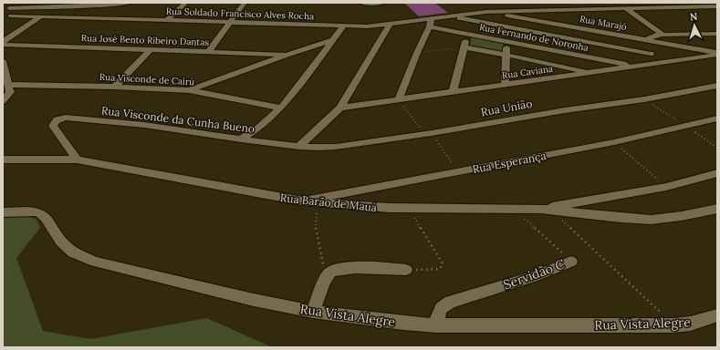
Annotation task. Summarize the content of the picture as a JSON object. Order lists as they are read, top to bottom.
{
  "streets": {
    "street": [
      "Rua Soldado Francisco Alves Rocha",
      "Rua Marajó",
      "Rua Fernando de Noronha",
      "Rua José Bento Ribeiro Dantas",
      "Rua Caviana",
      "Rua Visconde de Cairú",
      "Rua União",
      "Rua Visconde da Cunha Bueno",
      "Rua Esperança",
      "Rua Barão de Mauá",
      "Servidão C",
      "Rua Vista Alegre"
    ]
  },
  "crossings": [
    ["Rua Soldado Francisco Alves Rocha", "Rua Marajó"],
    ["Rua Soldado Francisco Alves Rocha", "Rua Fernando de Noronha"],
    ["Rua Marajó", "Rua Caviana"],
    ["Rua Fernando de Noronha", "Rua Caviana"],
    ["Rua União", "Rua Visconde da Cunha Bueno"],
    ["Rua Visconde da Cunha Bueno", "Rua Barão de Mauá"],
    ["Rua Esperança", "Rua Barão de Mauá"],
    ["Rua Barão de Mauá", "Servidão C"],
    ["Servidão C", "Rua Vista Alegre"]
  ],
  "north": "top"
}
